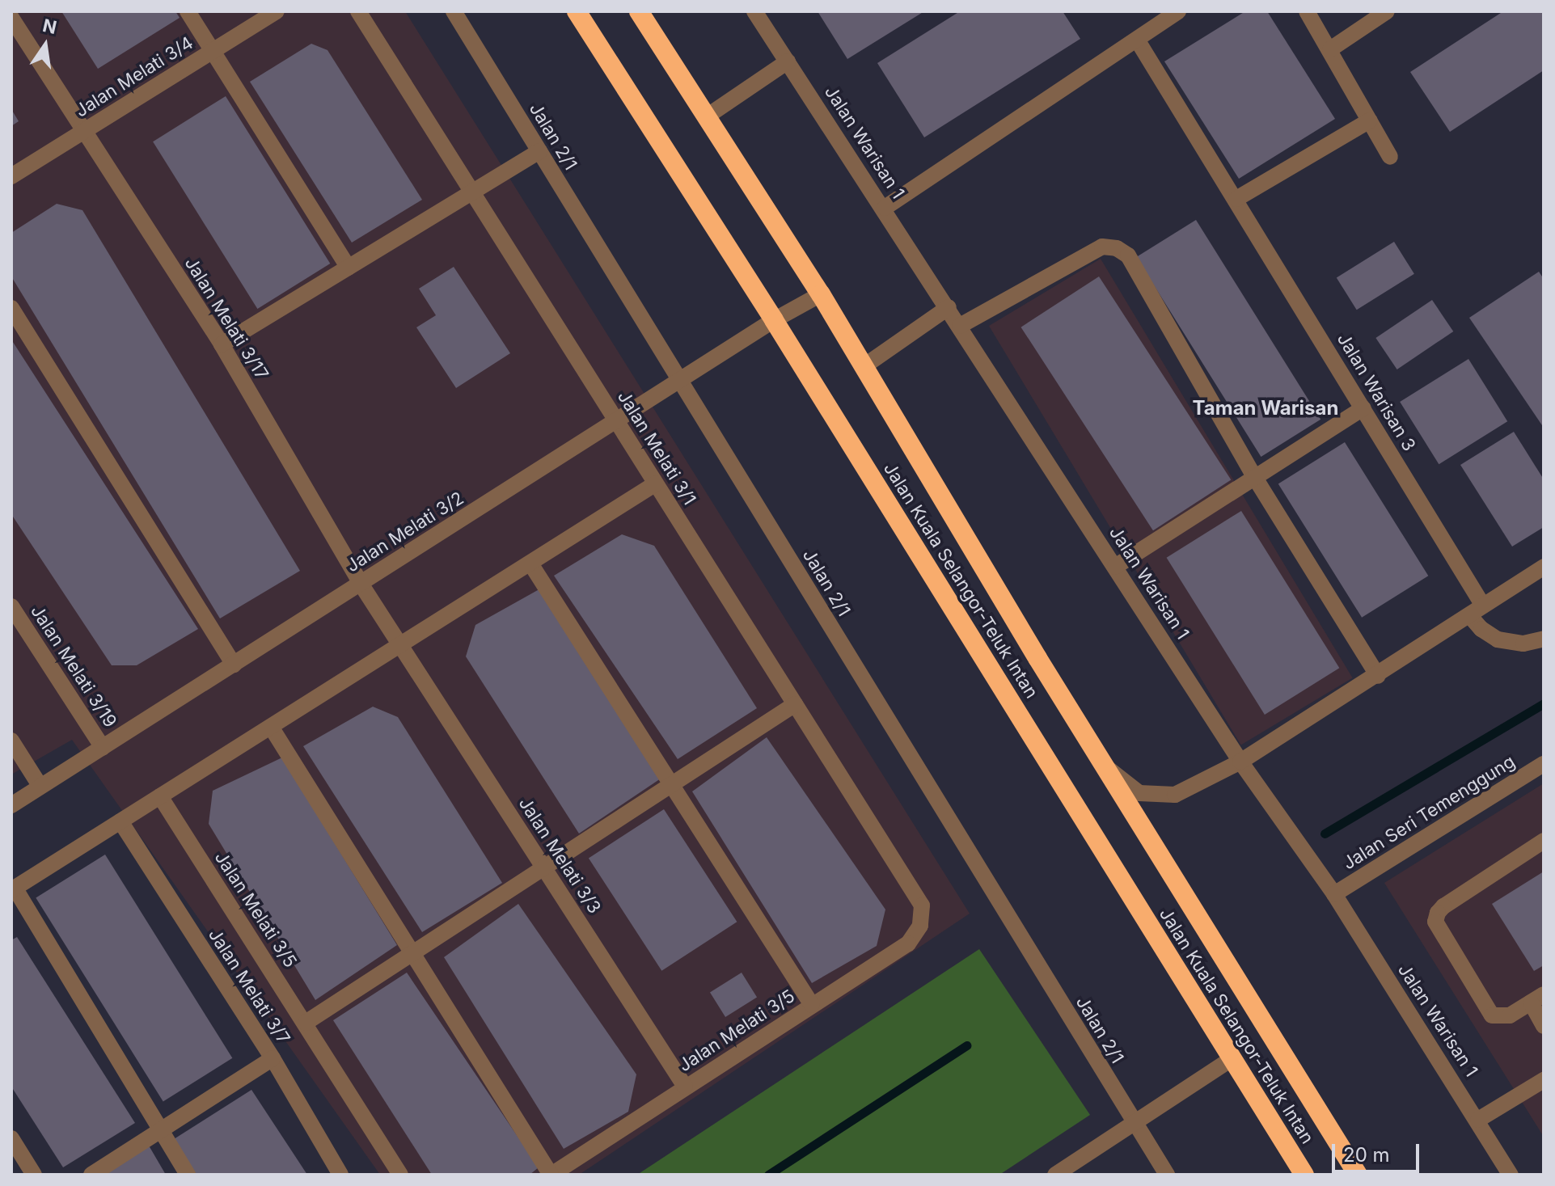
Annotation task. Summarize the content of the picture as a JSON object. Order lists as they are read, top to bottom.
{
  "streets": {
    "highway": ["Jalan Kuala Selangor-Teluk Intan"],
    "street": [
      "Jalan Melati 3/4",
      "Jalan 2/1",
      "Jalan Warisan 1",
      "Jalan Melati 3/17",
      "Jalan Warisan 3",
      "Jalan Melati 3/1",
      "Jalan Melati 3/2",
      "Jalan Melati 3/19",
      "Jalan Seri Temenggung",
      "Jalan Melati 3/3",
      "Jalan Melati 3/5",
      "Jalan Melati 3/7"
    ]
  },
  "crossings": [
    ["Jalan Melati 3/4", "Jalan Melati 3/17"],
    ["Jalan 2/1", "Jalan Melati 3/2"],
    ["Jalan Warisan 1", "Jalan Seri Temenggung"],
    ["Jalan Melati 3/17", "Jalan Melati 3/2"],
    ["Jalan Melati 3/17", "Jalan Melati 3/3"],
    ["Jalan Melati 3/1", "Jalan Melati 3/2"],
    ["Jalan Melati 3/1", "Jalan Melati 3/5"],
    ["Jalan Melati 3/2", "Jalan Kuala Selangor-Teluk Intan"],
    ["Jalan Melati 3/2", "Jalan Melati 3/19"],
    ["Jalan Melati 3/3", "Jalan Melati 3/5"]
  ],
  "districts": ["Taman Warisan"],
  "scale_bar": "20 m",
  "north": "top"
}
